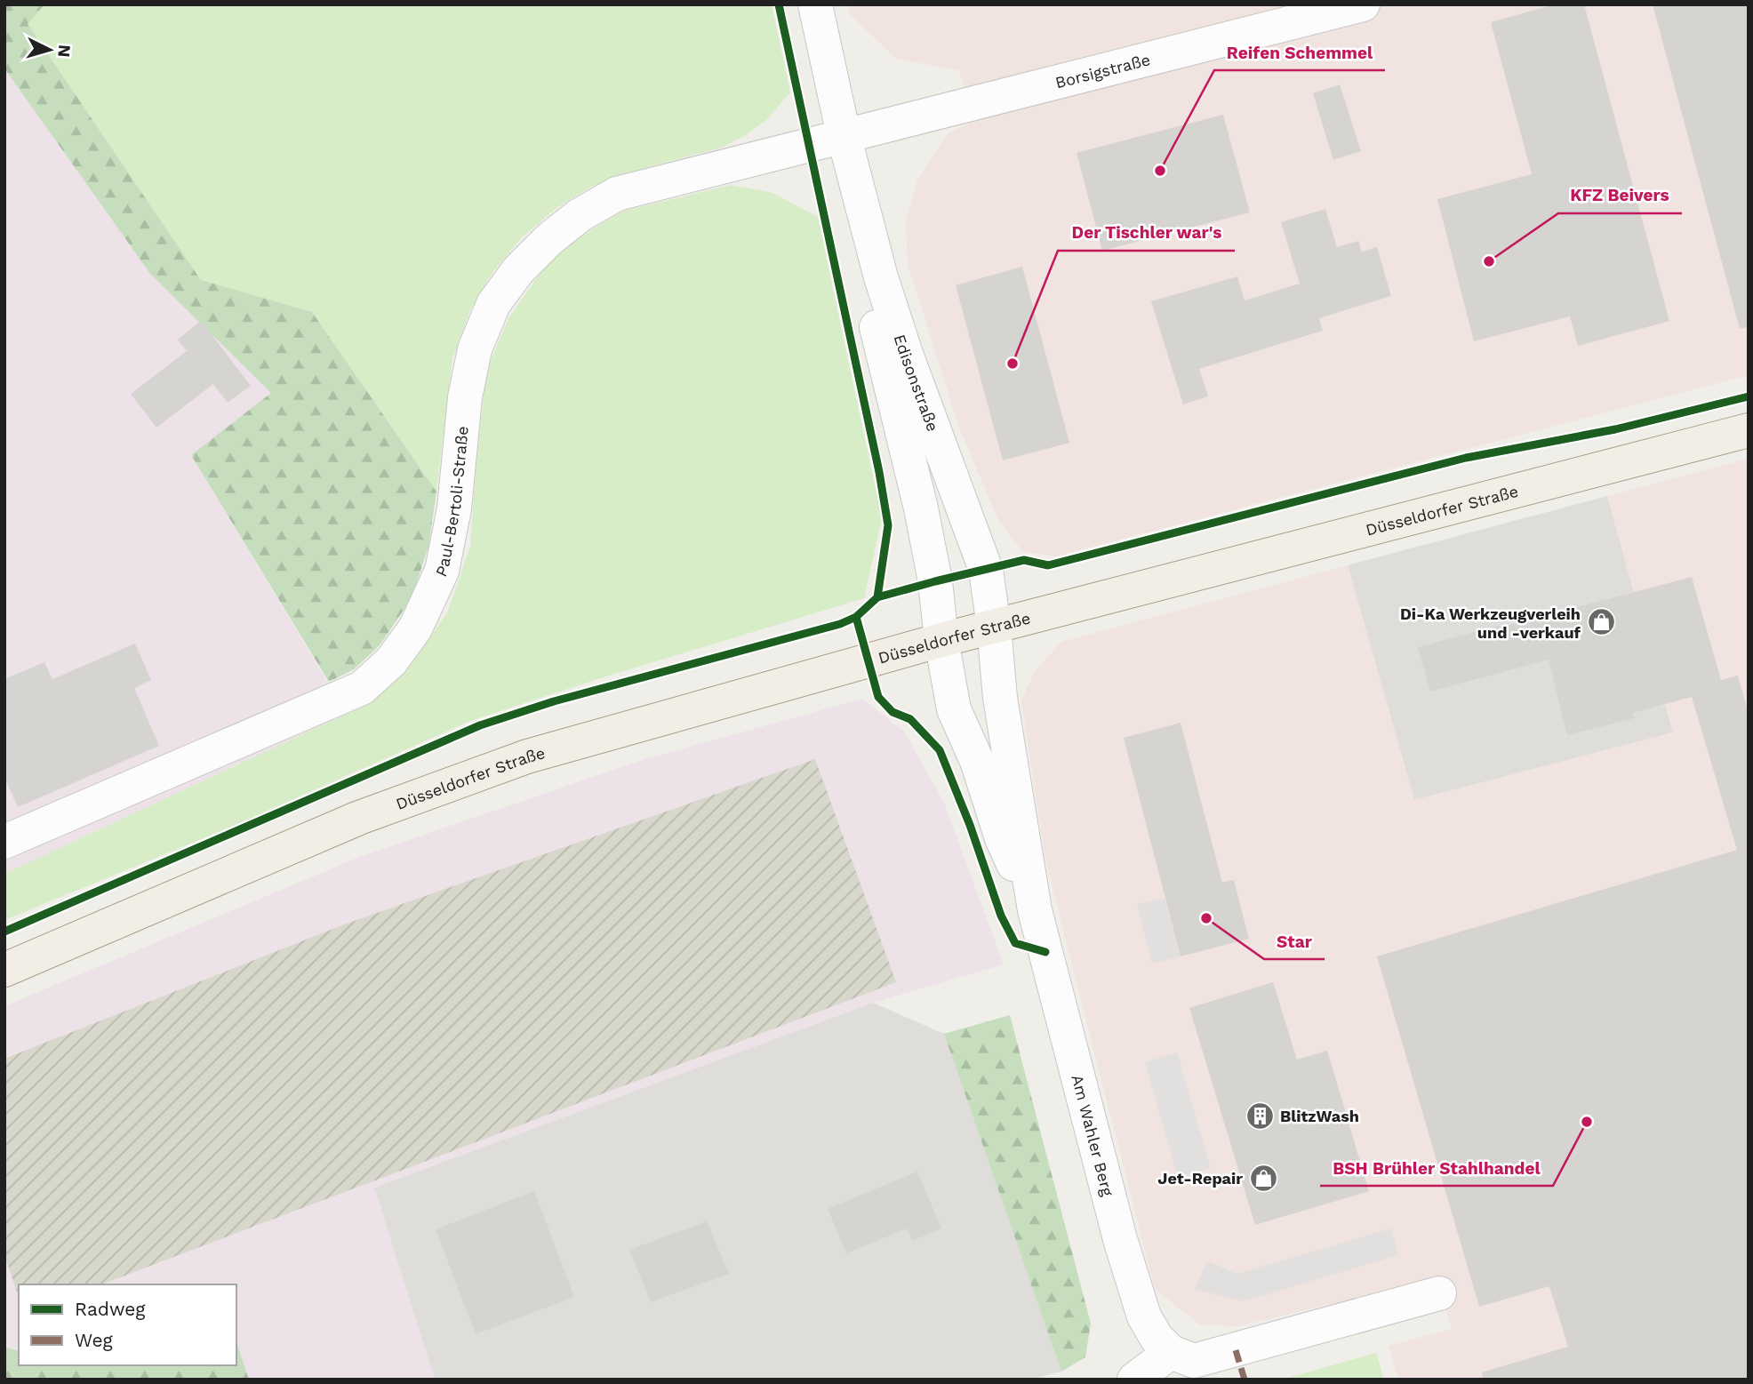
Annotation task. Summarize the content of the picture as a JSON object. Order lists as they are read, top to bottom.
{
  "streets": {
    "main road": ["Düsseldorfer Straße"],
    "street": [
      "Borsigstraße",
      "Edisonstraße",
      "Paul-Bertoli-Straße",
      "Am Wahler Berg"
    ]
  },
  "crossings": [
    ["Borsigstraße", "Edisonstraße"],
    ["Borsigstraße", "Paul-Bertoli-Straße"],
    ["Edisonstraße", "Paul-Bertoli-Straße"],
    ["Edisonstraße", "Düsseldorfer Straße"],
    ["Edisonstraße", "Am Wahler Berg"],
    ["Düsseldorfer Straße", "Am Wahler Berg"]
  ],
  "places": {
    "other": [
      "Reifen Schemmel",
      "KFZ Beivers",
      "Der Tischler war's",
      "Star",
      "BSH Brühler Stahlhandel"
    ],
    "shop": ["Di-Ka Werkzeugverleih und -verkauf", "Jet-Repair"],
    "building": ["BlitzWash"]
  },
  "legend": ["Radweg", "Weg"],
  "north": "right"
}
